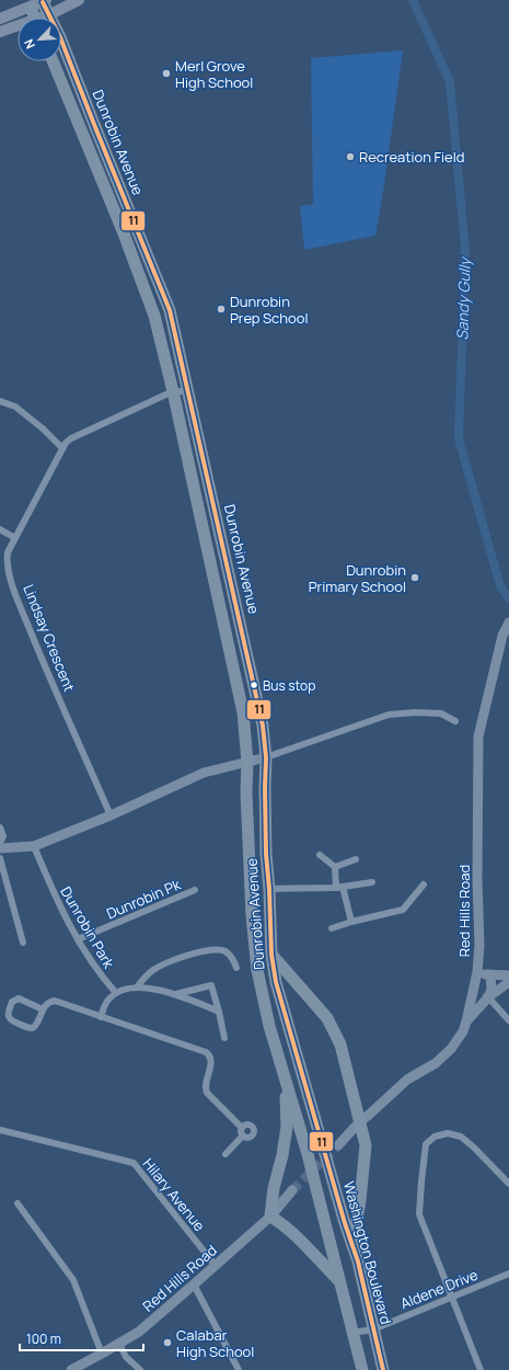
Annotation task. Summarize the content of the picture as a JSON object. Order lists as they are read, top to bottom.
{
  "streets": {
    "highway": ["Dunrobin Avenue", "Washington Boulevard"],
    "main road": ["Red Hills Road"],
    "street": [
      "Lindsay Crescent",
      "Dunrobin Pk",
      "Dunrobin Park",
      "Hilary Avenue",
      "Aldene Drive"
    ]
  },
  "crossings": [
    ["Dunrobin Avenue", "Lindsay Crescent"],
    ["Dunrobin Avenue", "Washington Boulevard"],
    ["Dunrobin Pk", "Dunrobin Park"],
    ["Red Hills Road", "Hilary Avenue"],
    ["Washington Boulevard", "Aldene Drive"]
  ],
  "water": ["Sandy Gully"],
  "places": [
    "Merl Grove High School",
    "Recreation Field",
    "Dunrobin Prep School",
    "Dunrobin Primary School",
    "Bus stop",
    "Calabar High School"
  ],
  "lines": ["transit line 11"],
  "scale_bar": "100 m",
  "north": "bottom left"
}
